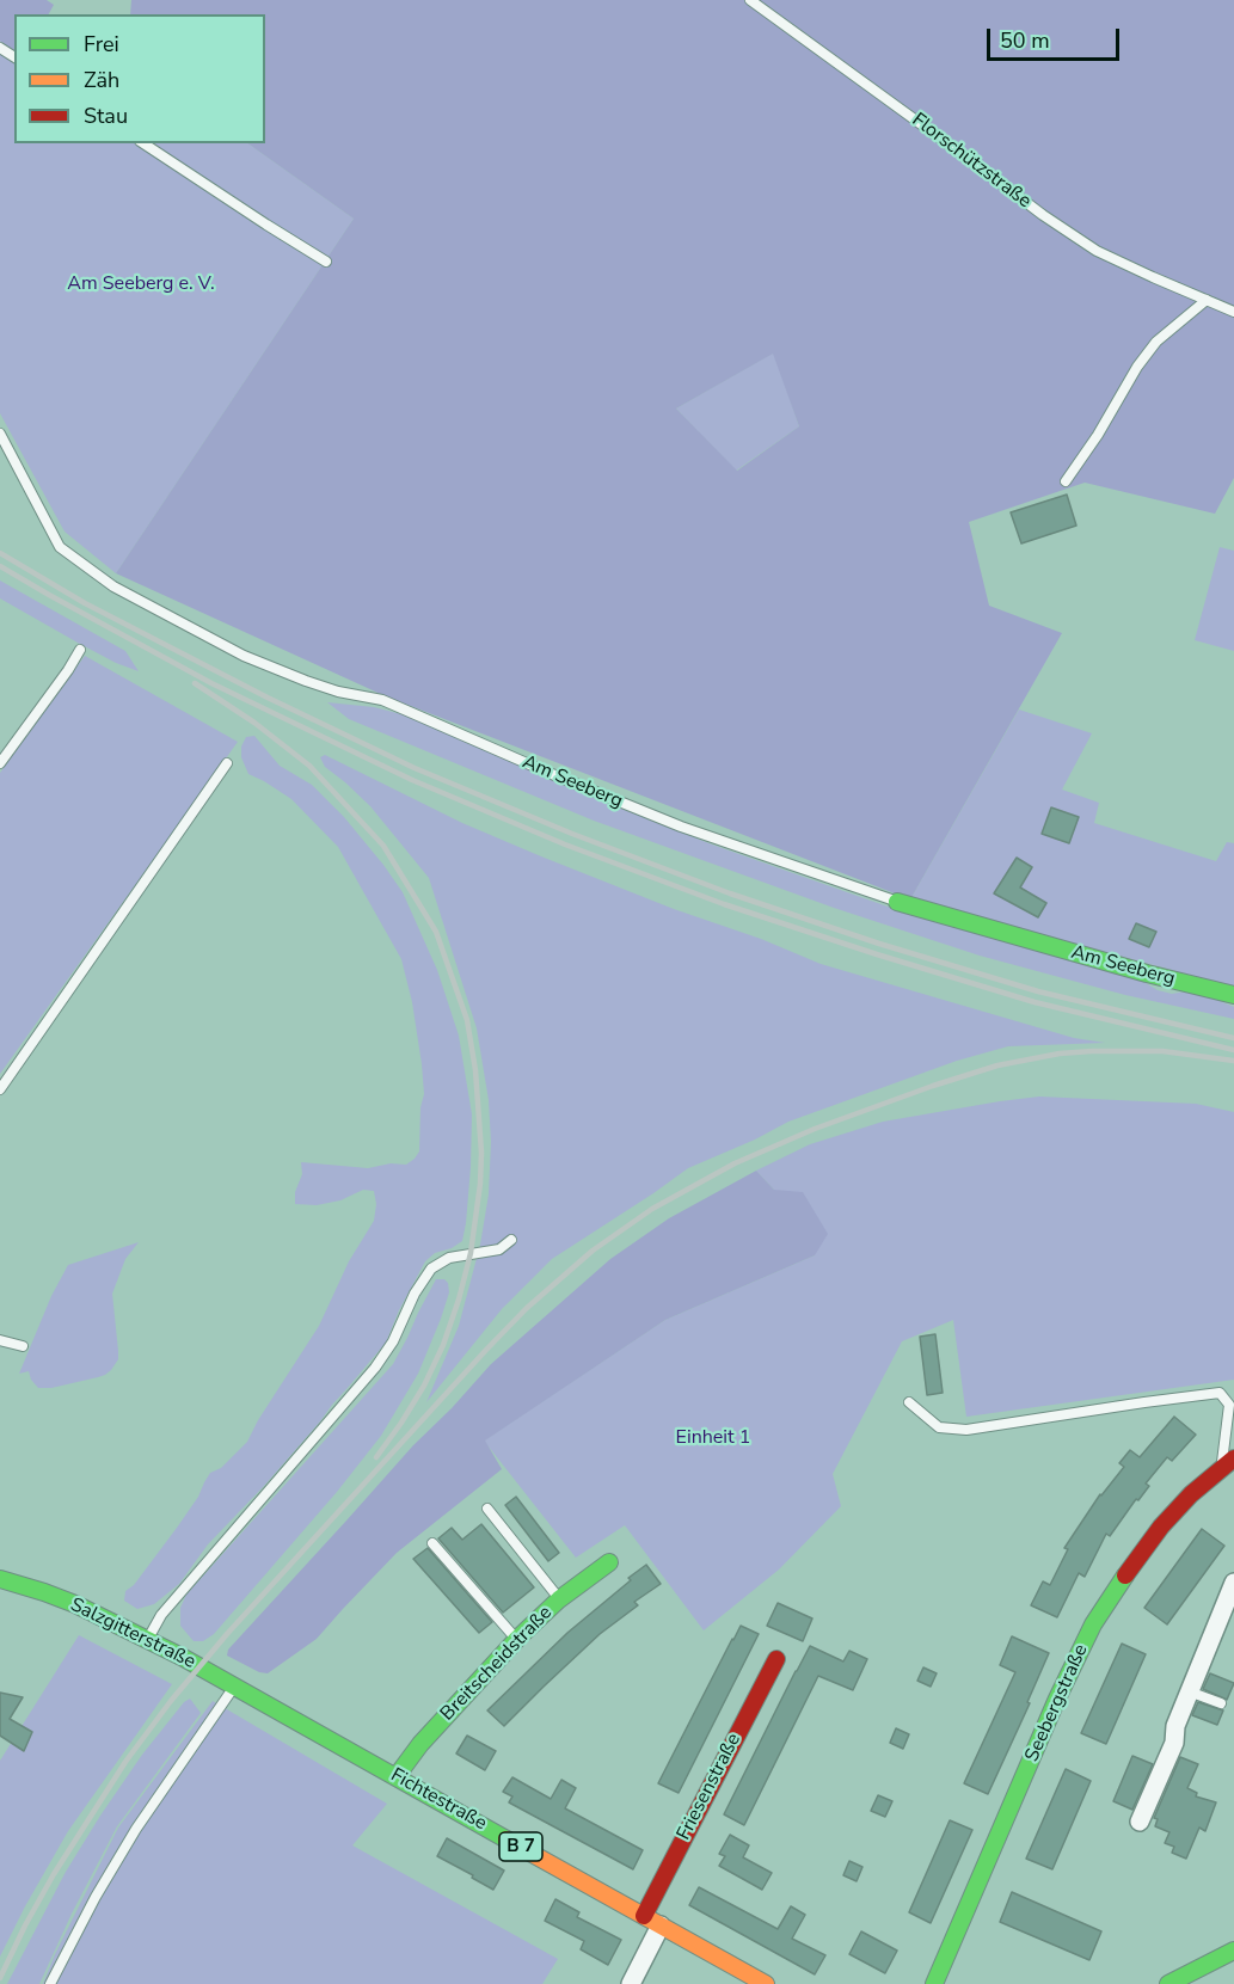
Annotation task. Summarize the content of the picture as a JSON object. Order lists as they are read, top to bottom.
{
  "streets": {
    "street": [
      "Am Seeberg",
      "Salzgitterstraße",
      "Breitscheidstraße",
      "Seebergstraße",
      "Friesenstraße",
      "Fichtestraße",
      "B 7"
    ],
    "lane": ["Florschützstraße"]
  },
  "crossings": [
    ["Salzgitterstraße", "Fichtestraße"],
    ["Breitscheidstraße", "Fichtestraße"],
    ["Friesenstraße", "Fichtestraße"]
  ],
  "parks": ["Am Seeberg e. V.", "Einheit 1"],
  "legend": ["Frei", "Zäh", "Stau"],
  "scale_bar": "50 m"
}
